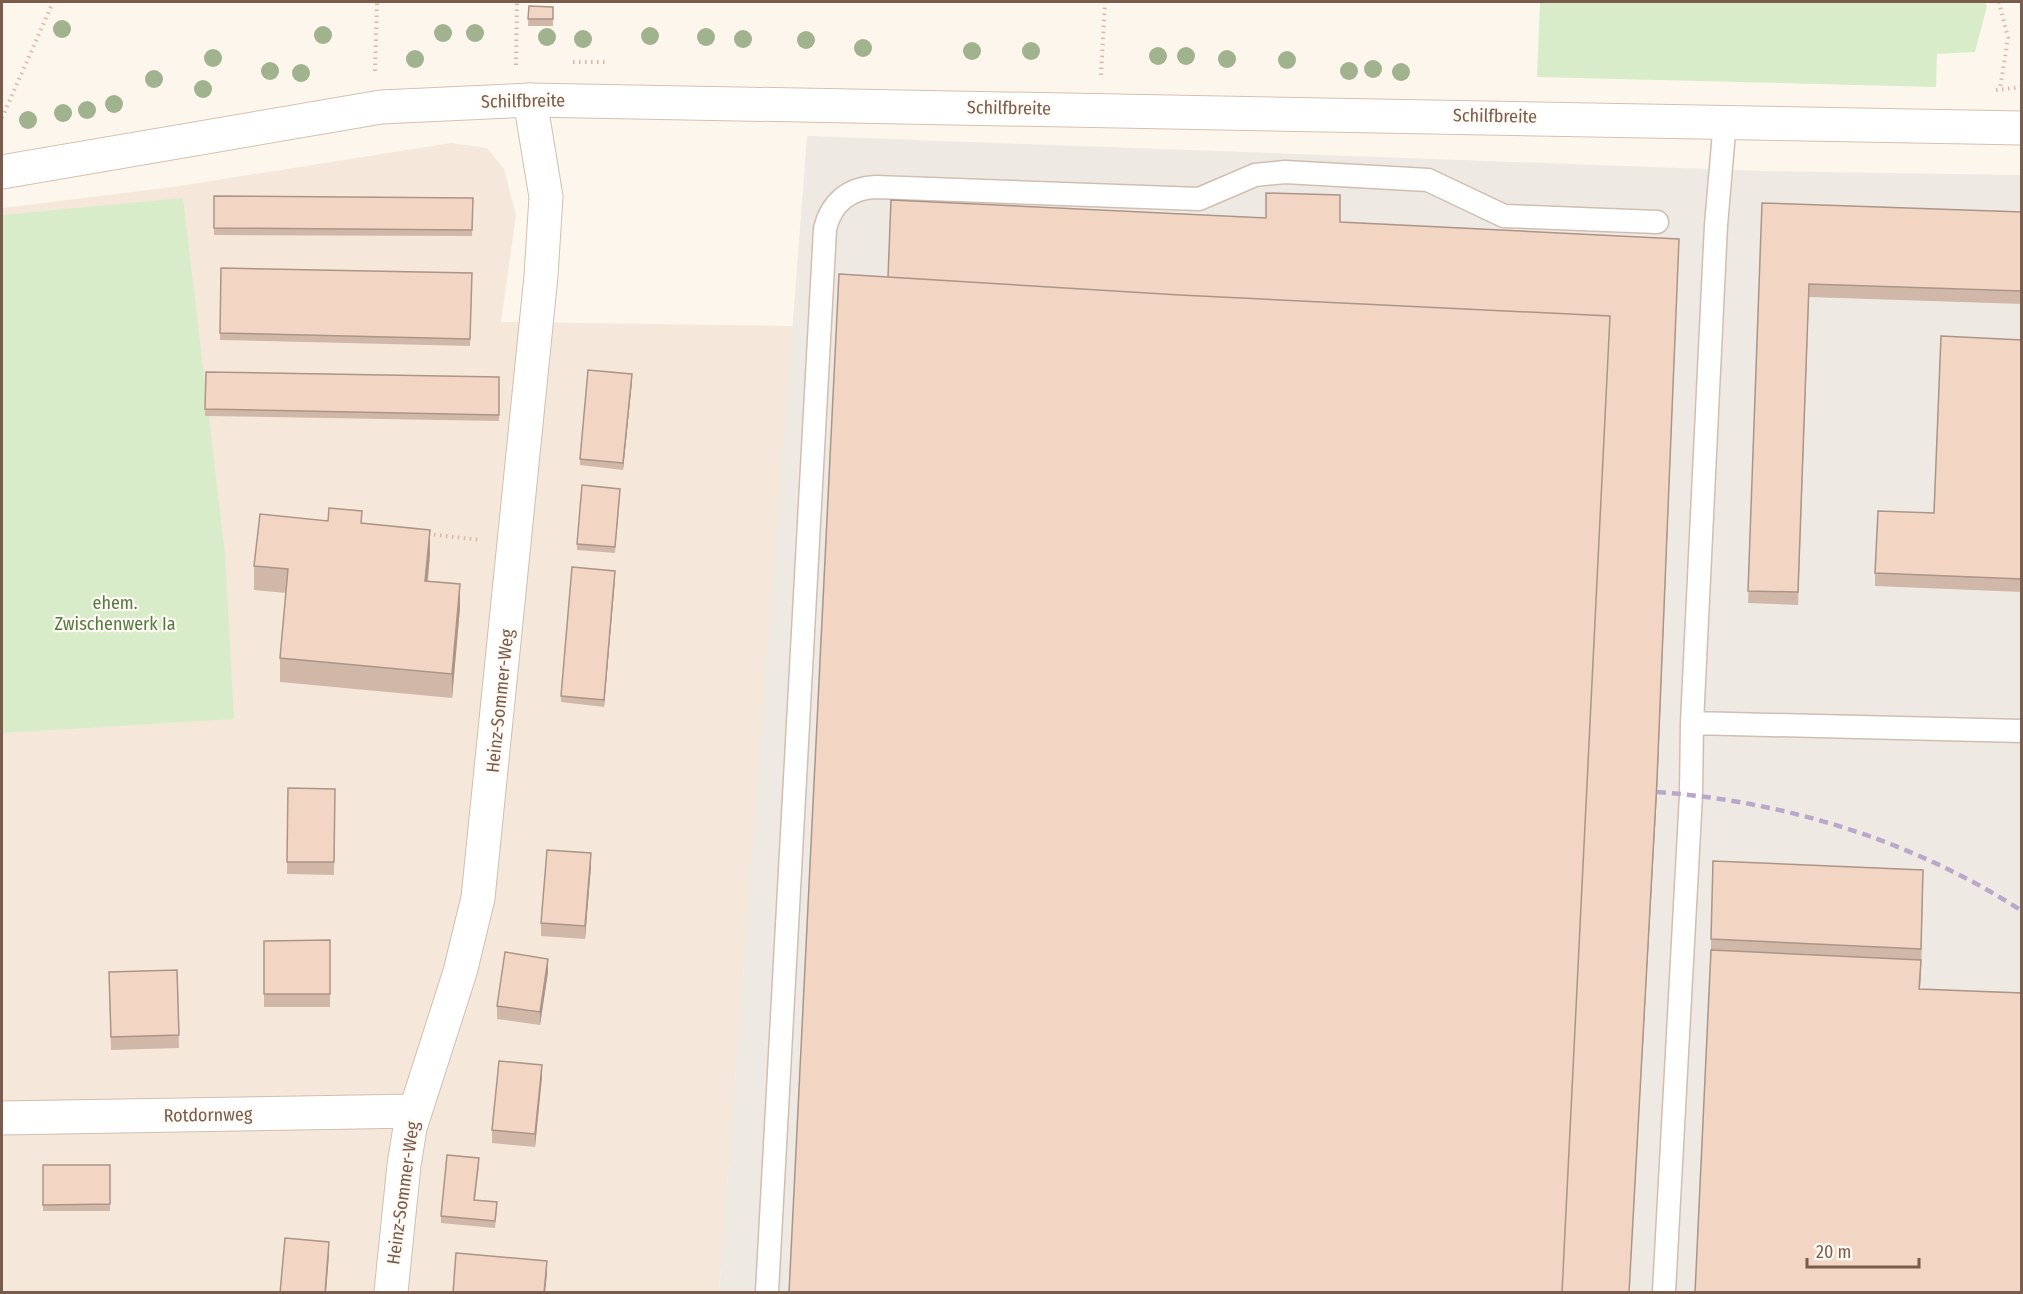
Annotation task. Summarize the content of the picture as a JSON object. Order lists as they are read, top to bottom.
{
  "streets": {
    "main road": ["Schilfbreite", "Heinz-Sommer-Weg", "Rotdornweg"]
  },
  "crossings": [
    ["Schilfbreite", "Heinz-Sommer-Weg"],
    ["Heinz-Sommer-Weg", "Rotdornweg"]
  ],
  "parks": ["ehem. Zwischenwerk Ia"],
  "scale_bar": "20 m"
}
